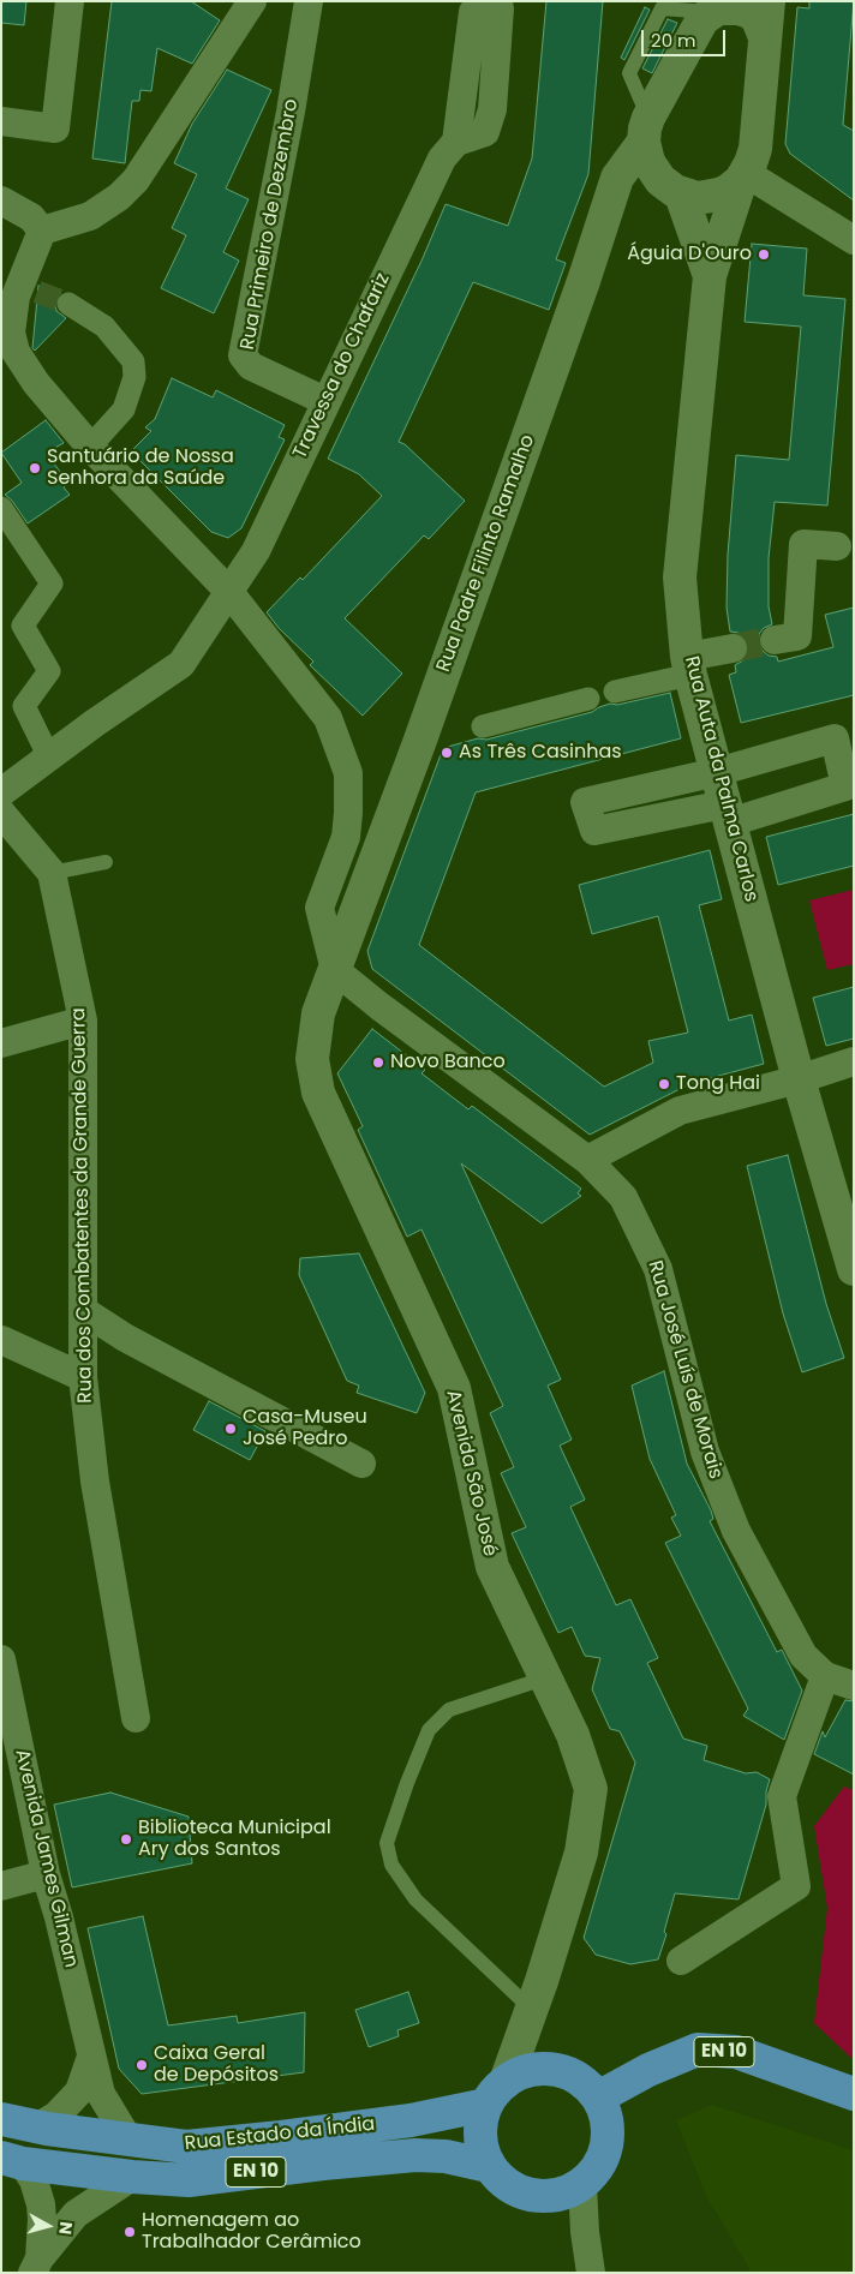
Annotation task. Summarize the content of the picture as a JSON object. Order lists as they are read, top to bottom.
{
  "streets": {
    "main road": ["EN 10", "Rua Estado da Índia"],
    "street": [
      "Rua Primeiro de Dezembro",
      "Travessa do Chafariz",
      "Rua Padre Filinto Ramalho",
      "Rua Auta da Palma Carlos",
      "Rua dos Combatentes da Grande Guerra",
      "Rua José Luís de Morais",
      "Avenida São José",
      "Avenida James Gilman"
    ]
  },
  "crossings": [
    ["Rua Primeiro de Dezembro", "Travessa do Chafariz"],
    ["Rua Padre Filinto Ramalho", "Rua José Luís de Morais"],
    ["Rua Padre Filinto Ramalho", "Avenida São José"],
    ["Rua José Luís de Morais", "Avenida São José"],
    ["Avenida São José", "EN 10"],
    ["Avenida São José", "Rua Estado da Índia"],
    ["Avenida James Gilman", "Rua Estado da Índia"],
    ["EN 10", "Rua Estado da Índia"]
  ],
  "places": [
    "Águia D'Ouro",
    "Santuário de Nossa Senhora da Saúde",
    "As Três Casinhas",
    "Novo Banco",
    "Tong Hai",
    "Casa-Museu José Pedro",
    "Biblioteca Municipal Ary dos Santos",
    "Caixa Geral de Depósitos",
    "Homenagem ao Trabalhador Cerâmico"
  ],
  "scale_bar": "20 m",
  "north": "right"
}
